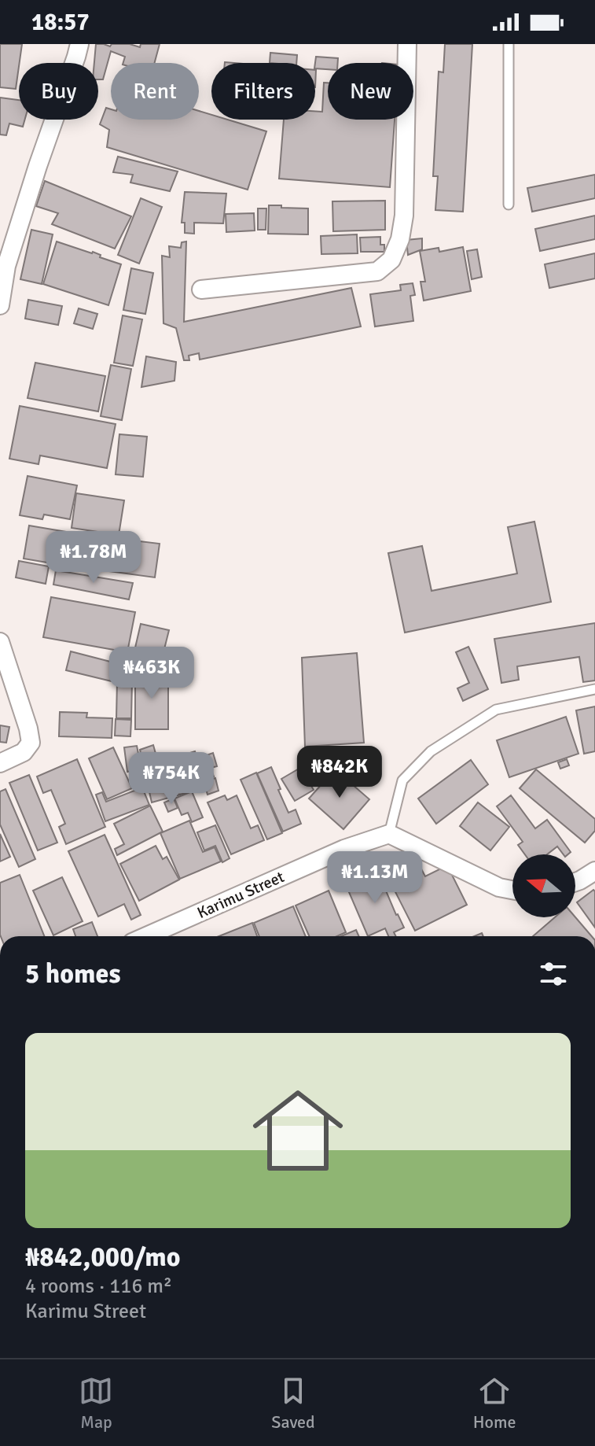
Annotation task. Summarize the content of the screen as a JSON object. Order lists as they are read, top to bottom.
{
  "streets": {
    "street": ["Karimu Street"]
  },
  "north": "left",
  "page": {
    "status": "18:57",
    "chip": [
      "Buy",
      "Rent",
      "Filters",
      "New"
    ],
    "price": [
      "₦1.78M",
      "₦463K",
      "₦842K",
      "₦754K",
      "₦1.13M"
    ],
    "heading": "5 homes",
    "list": [
      {
        "name": "₦842,000/mo",
        "note": "4 rooms · 116 m² · Karimu Street"
      }
    ],
    "tabs": ["Map", "Saved", "Home"]
  }
}
